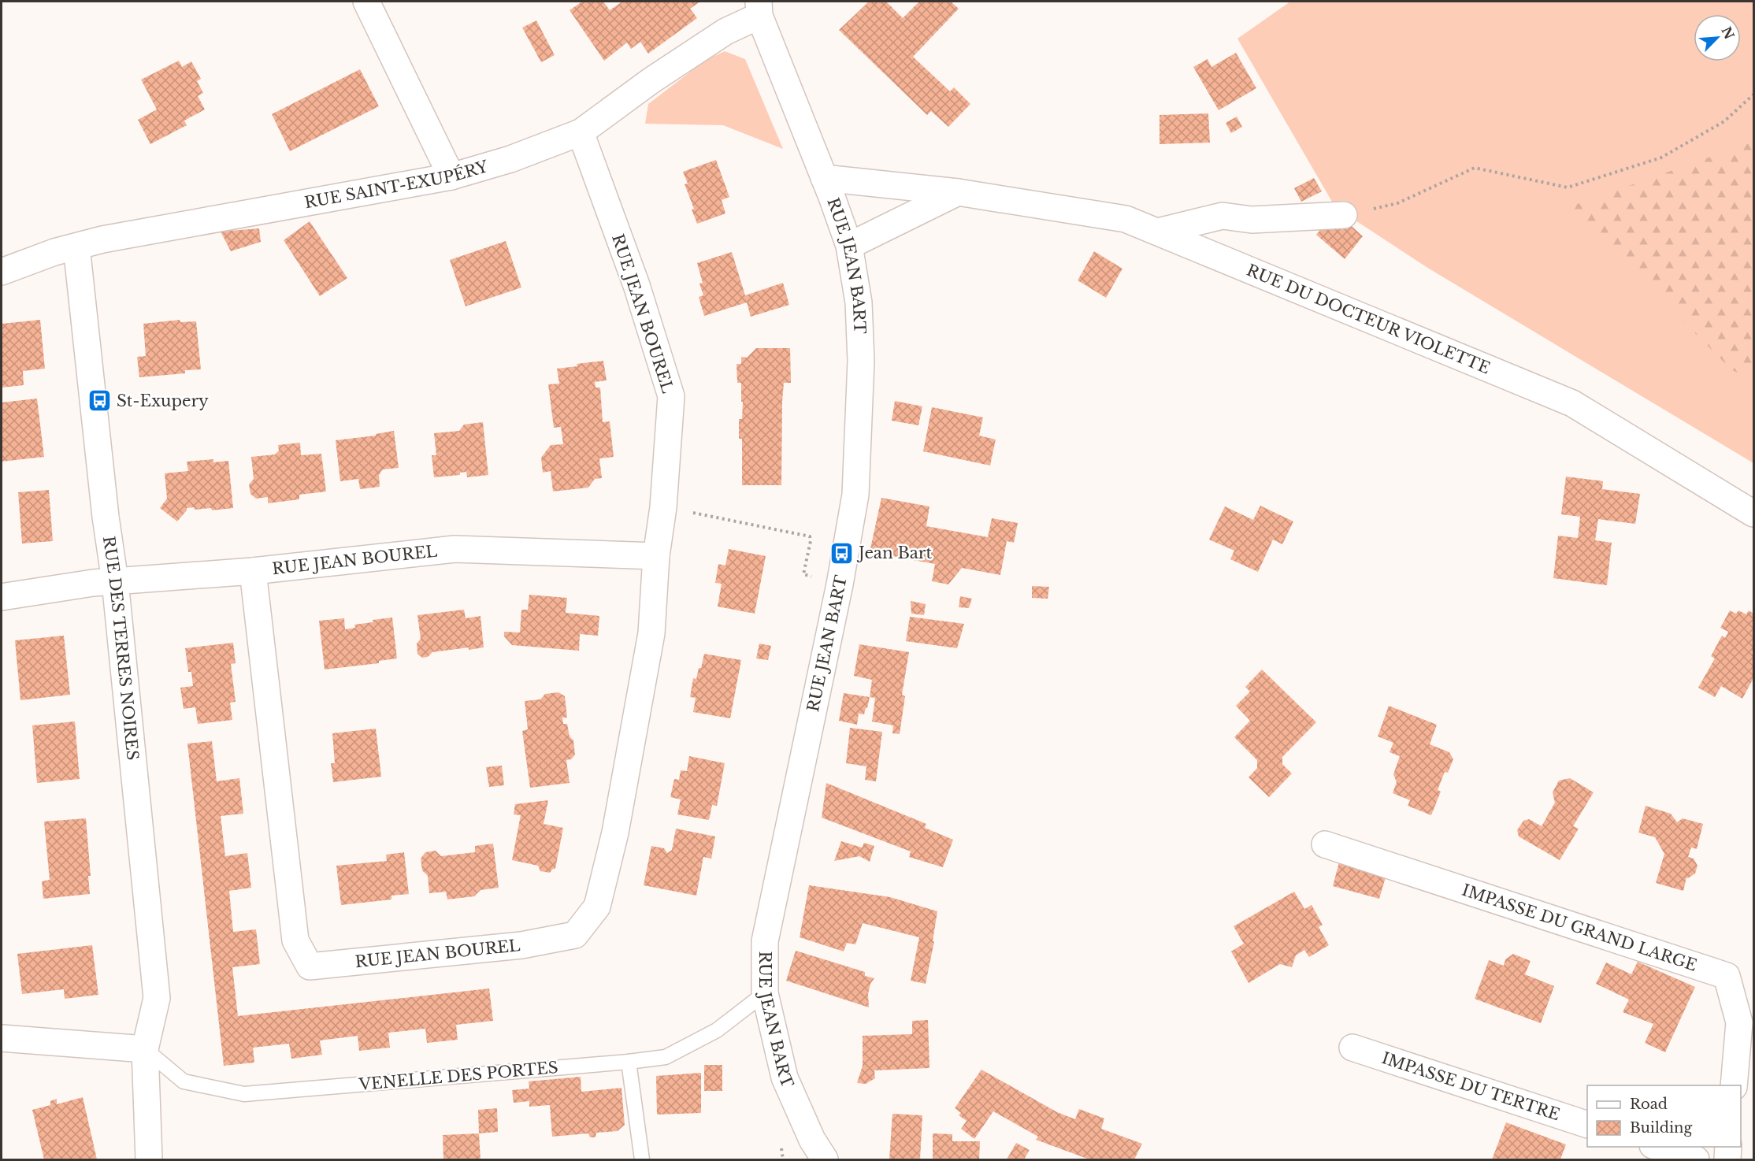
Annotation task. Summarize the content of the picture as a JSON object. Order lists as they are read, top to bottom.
{
  "streets": {
    "street": [
      "RUE SAINT-EXUPÉRY",
      "RUE JEAN BART",
      "RUE JEAN BOUREL",
      "RUE DU DOCTEUR VIOLETTE",
      "RUE DES TERRES NOIRES",
      "IMPASSE DU GRAND LARGE",
      "IMPASSE DU TERTRE"
    ],
    "lane": ["VENELLE DES PORTES"]
  },
  "crossings": [
    ["RUE SAINT-EXUPÉRY", "RUE JEAN BART"],
    ["RUE SAINT-EXUPÉRY", "RUE JEAN BOUREL"],
    ["RUE SAINT-EXUPÉRY", "RUE DES TERRES NOIRES"],
    ["RUE JEAN BART", "RUE DU DOCTEUR VIOLETTE"],
    ["RUE JEAN BART", "VENELLE DES PORTES"],
    ["RUE JEAN BOUREL", "RUE DES TERRES NOIRES"],
    ["RUE DES TERRES NOIRES", "VENELLE DES PORTES"]
  ],
  "places": {
    "bus stop": ["St-Exupery", "Jean Bart"]
  },
  "legend": ["Road", "Building"],
  "north": "top right"
}
